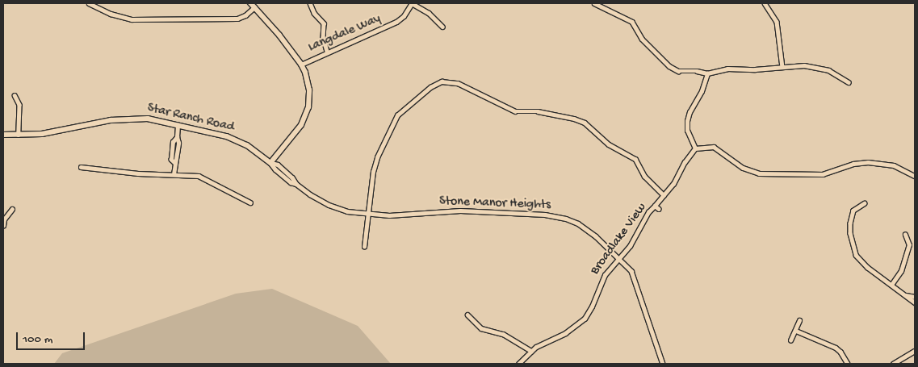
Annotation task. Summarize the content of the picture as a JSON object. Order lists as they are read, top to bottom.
{
  "streets": {
    "street": [
      "Langdale Way",
      "Star Ranch Road",
      "Stone Manor Heights",
      "Broadlake View"
    ]
  },
  "crossings": [
    ["Star Ranch Road", "Stone Manor Heights"],
    ["Stone Manor Heights", "Broadlake View"]
  ],
  "scale_bar": "100 m"
}
